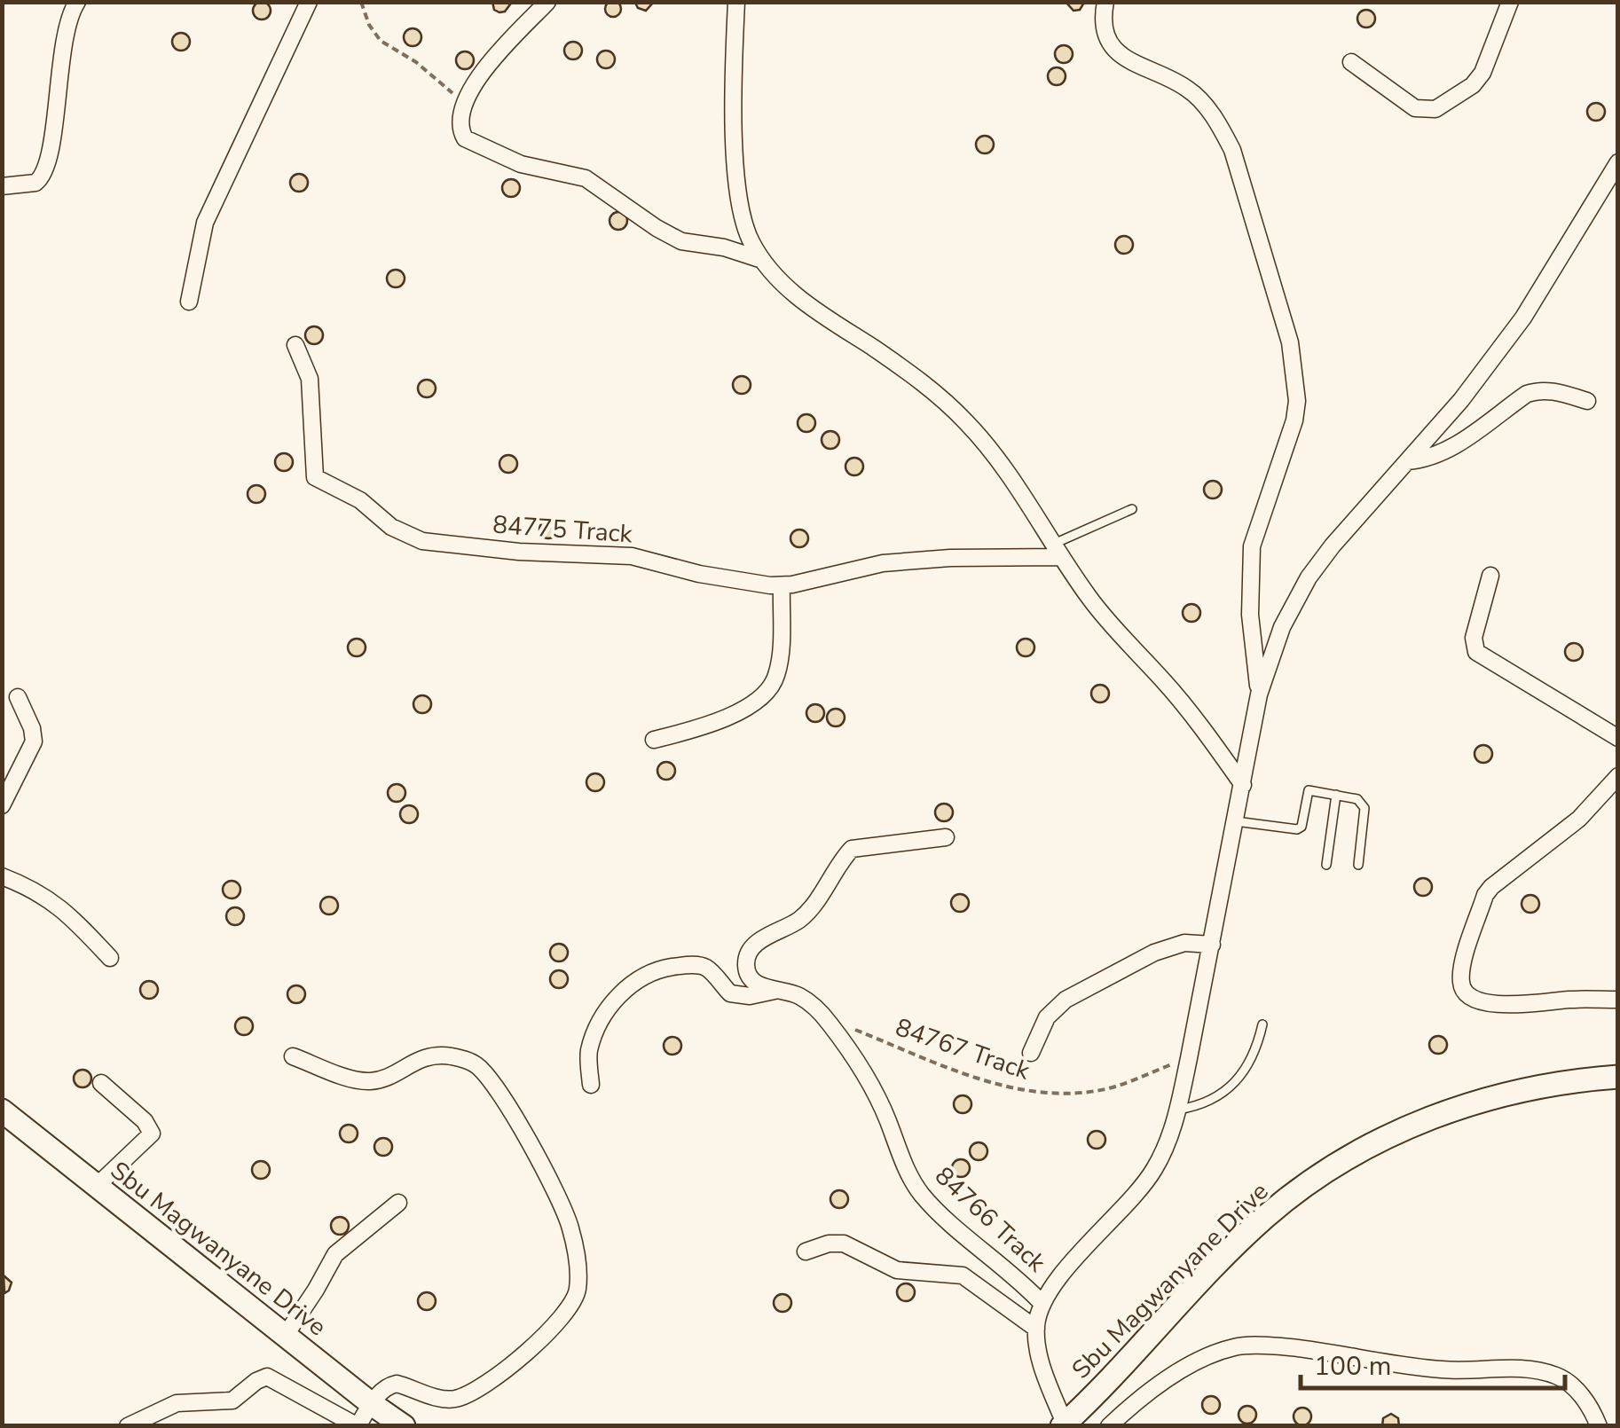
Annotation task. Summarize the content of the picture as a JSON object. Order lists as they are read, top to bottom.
{
  "streets": {
    "main road": ["Sbu Magwanyane Drive"],
    "street": ["84775 Track", "84766 Track"],
    "path": ["84767 Track"]
  },
  "crossings": [
    ["84767 Track", "84766 Track"]
  ],
  "scale_bar": "100 m"
}
